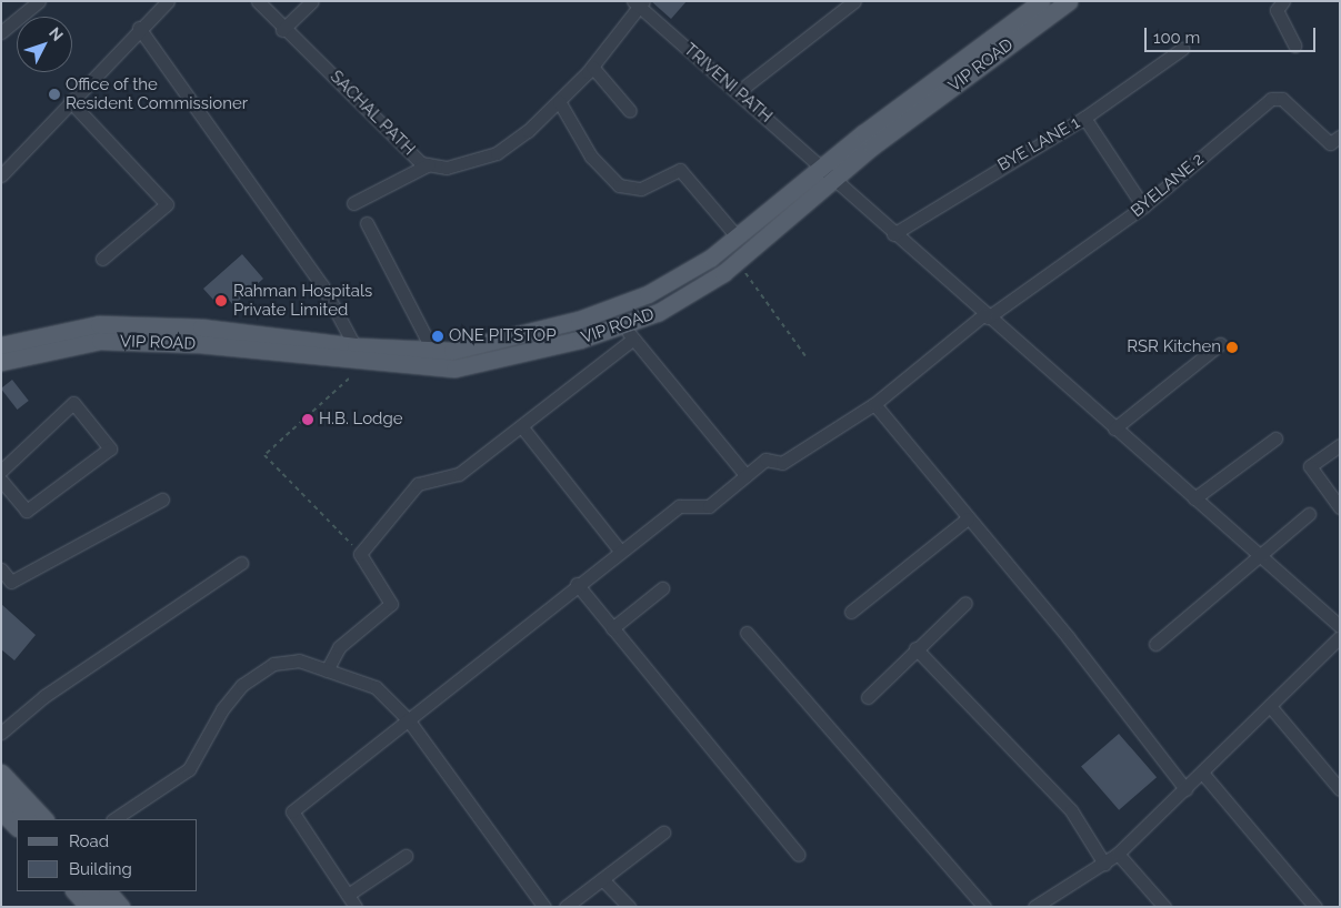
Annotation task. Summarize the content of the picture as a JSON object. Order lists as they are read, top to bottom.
{
  "streets": {
    "main road": ["VIP ROAD"],
    "street": [
      "TRIVENI PATH",
      "SACHAL PATH",
      "BYE LANE 1",
      "BYELANE 2"
    ]
  },
  "crossings": [
    ["VIP ROAD", "TRIVENI PATH"],
    ["TRIVENI PATH", "SACHAL PATH"],
    ["TRIVENI PATH", "BYE LANE 1"],
    ["TRIVENI PATH", "BYELANE 2"]
  ],
  "places": [
    "Office of the Resident Commissioner",
    "Rahman Hospitals Private Limited",
    "ONE PITSTOP",
    "RSR Kitchen",
    "H.B. Lodge"
  ],
  "legend": ["Road", "Building"],
  "scale_bar": "100 m",
  "north": "top right"
}
